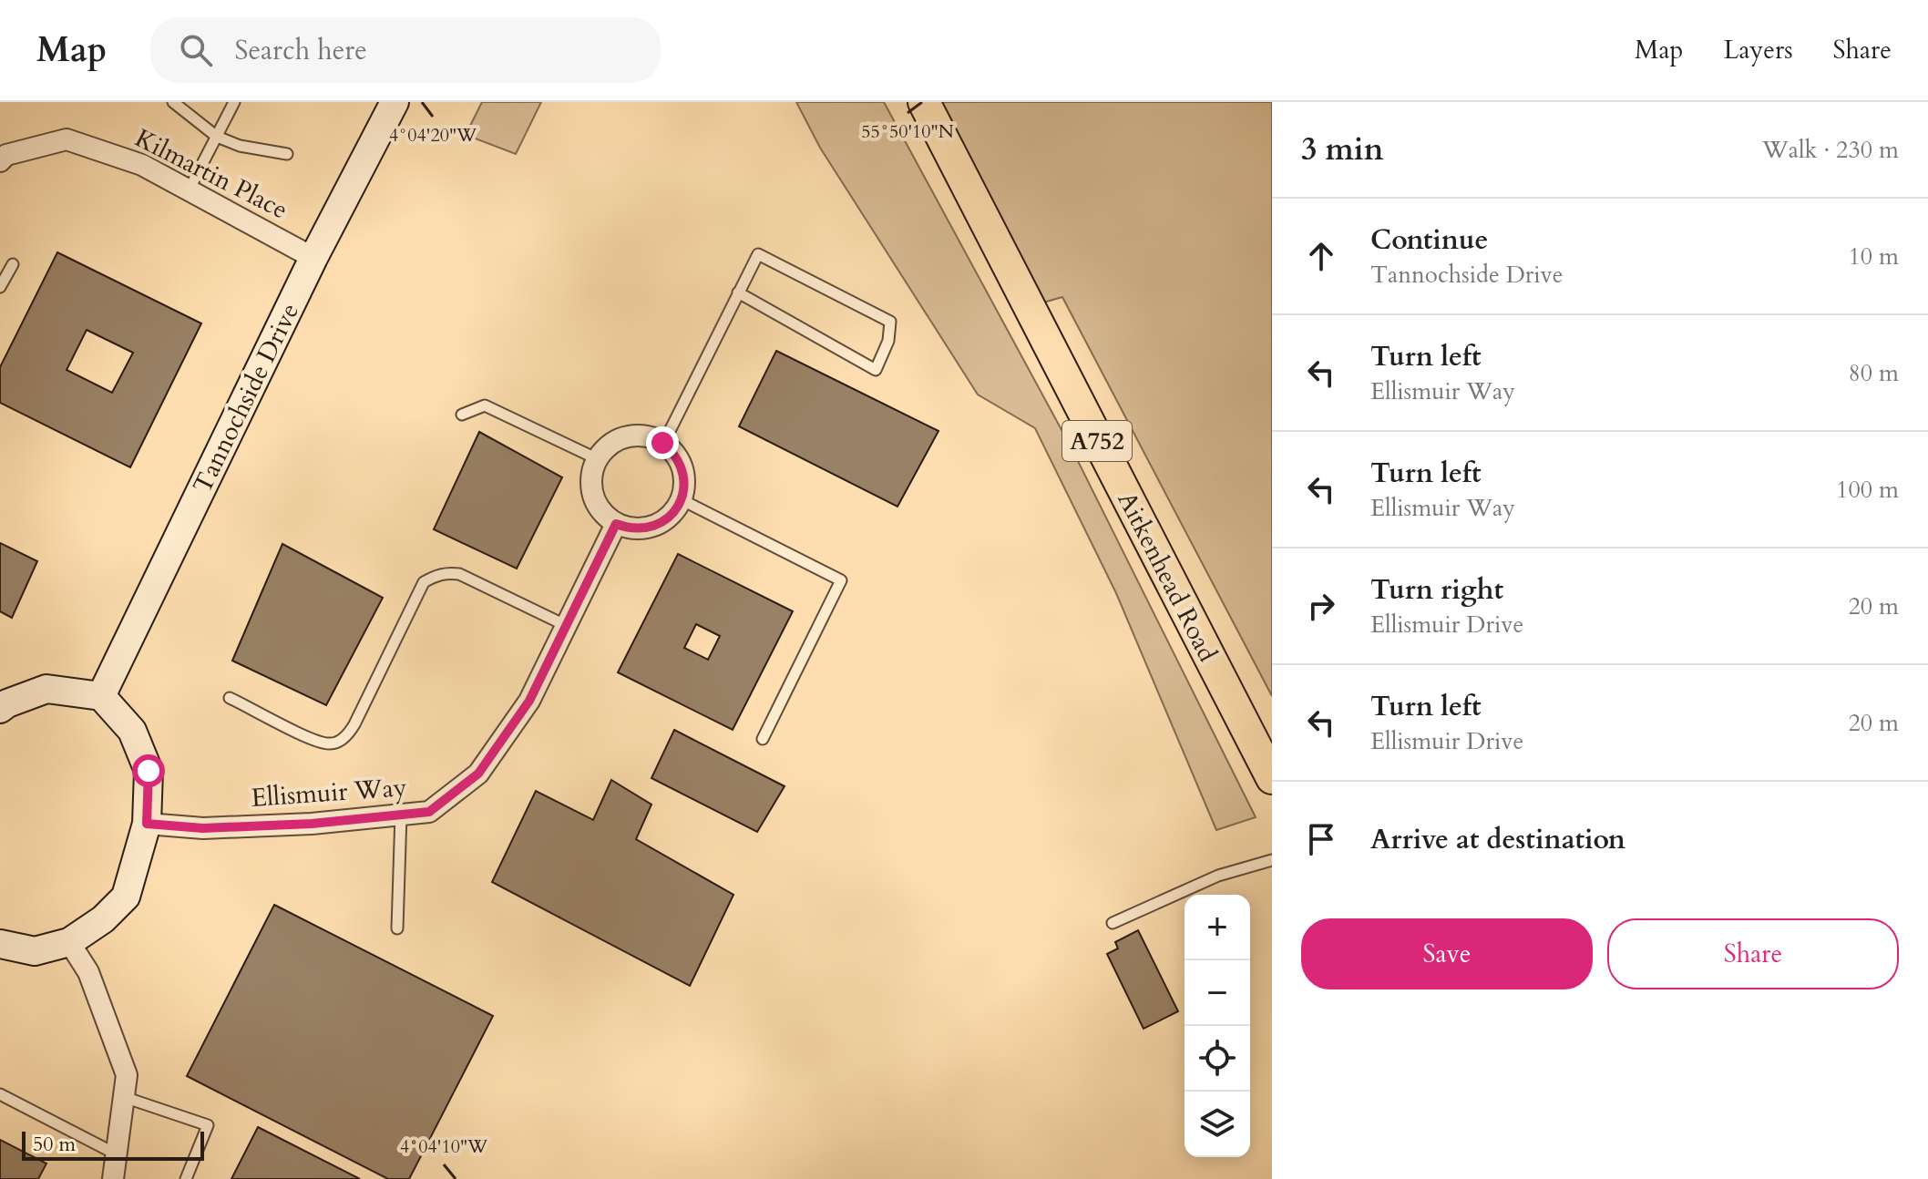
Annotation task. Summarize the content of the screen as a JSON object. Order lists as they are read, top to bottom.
{
  "streets": {
    "main road": ["A752", "Aitkenhead Road"],
    "street": ["Kilmartin Place", "Tannochside Drive", "Ellismuir Way"]
  },
  "crossings": [
    ["Kilmartin Place", "Tannochside Drive"]
  ],
  "scale_bar": "50 m",
  "page": {
    "header": "Map",
    "search": "Search here",
    "nav": ["Map", "Layers", "Share"],
    "heading": ["3 min", "Walk · 230 m"],
    "list": [
      ["Continue", "Tannochside Drive", "10 m"],
      ["Turn left", "Ellismuir Way", "80 m"],
      ["Turn left", "Ellismuir Way", "100 m"],
      ["Turn right", "Ellismuir Drive", "20 m"],
      ["Turn left", "Ellismuir Drive", "20 m"],
      "Arrive at destination"
    ],
    "map_buttons": ["+", "−"],
    "buttons": ["Save", "Share"],
    "scale": "50 m"
  },
  "coordinates": ["55°50'10\"N", "4°04'20\"W", "4°04'10\"W"]
}
